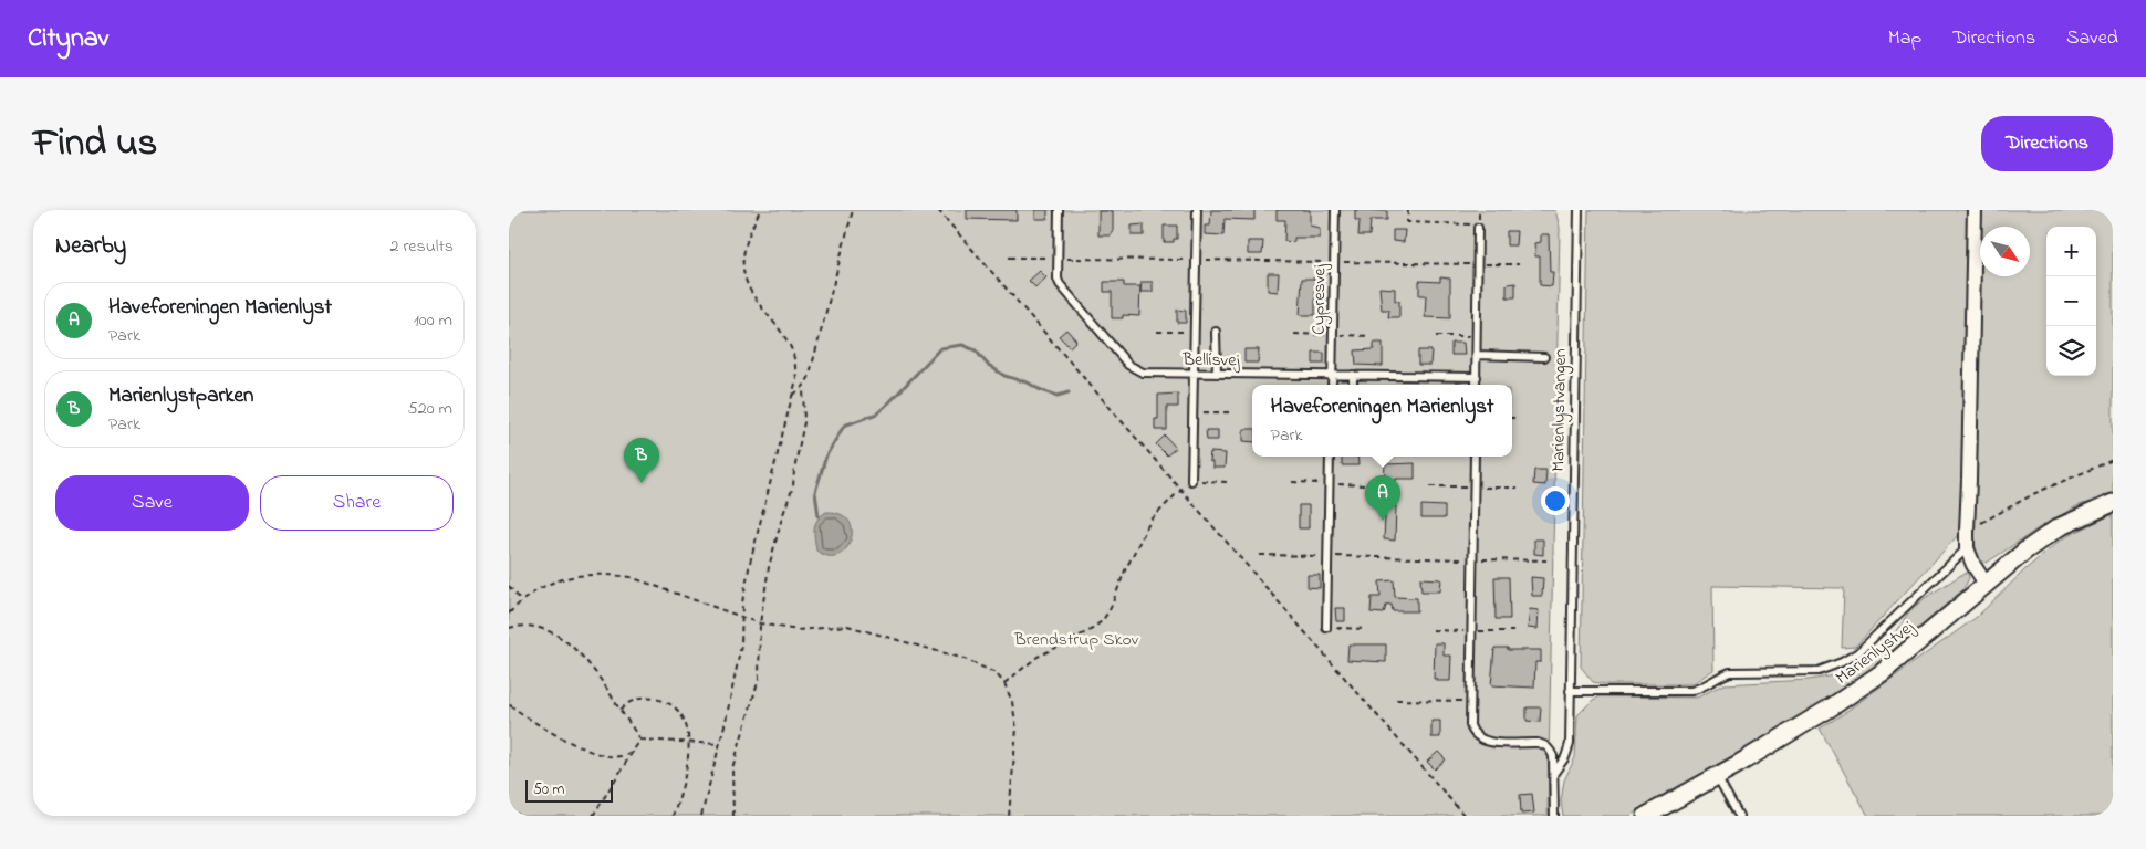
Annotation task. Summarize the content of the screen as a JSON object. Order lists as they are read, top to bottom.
{
  "streets": {
    "street": ["Marienlystvej"],
    "lane": ["Cypresvej", "Bellisvej", "Marienlystvangen"]
  },
  "crossings": [
    ["Cypresvej", "Bellisvej"]
  ],
  "parks": ["Brendstrup Skov"],
  "scale_bar": "50 m",
  "north": "bottom right",
  "page": {
    "header": "Citynav",
    "nav": ["Map", "Directions", "Saved"],
    "title": "Find us",
    "buttons": [
      "Directions",
      ["Save", "Share"]
    ],
    "heading": ["Nearby", "2 results"],
    "map_buttons": ["+", "−"],
    "list": [
      {
        "mark": "A",
        "name": "Haveforeningen Marienlyst",
        "note": "Park",
        "value": "100 m"
      },
      {
        "mark": "B",
        "name": "Marienlystparken",
        "note": "Park",
        "value": "520 m"
      }
    ],
    "popup": ["Haveforeningen Marienlyst", "Park"],
    "pins": ["B", "A"],
    "scale": "50 m"
  }
}
